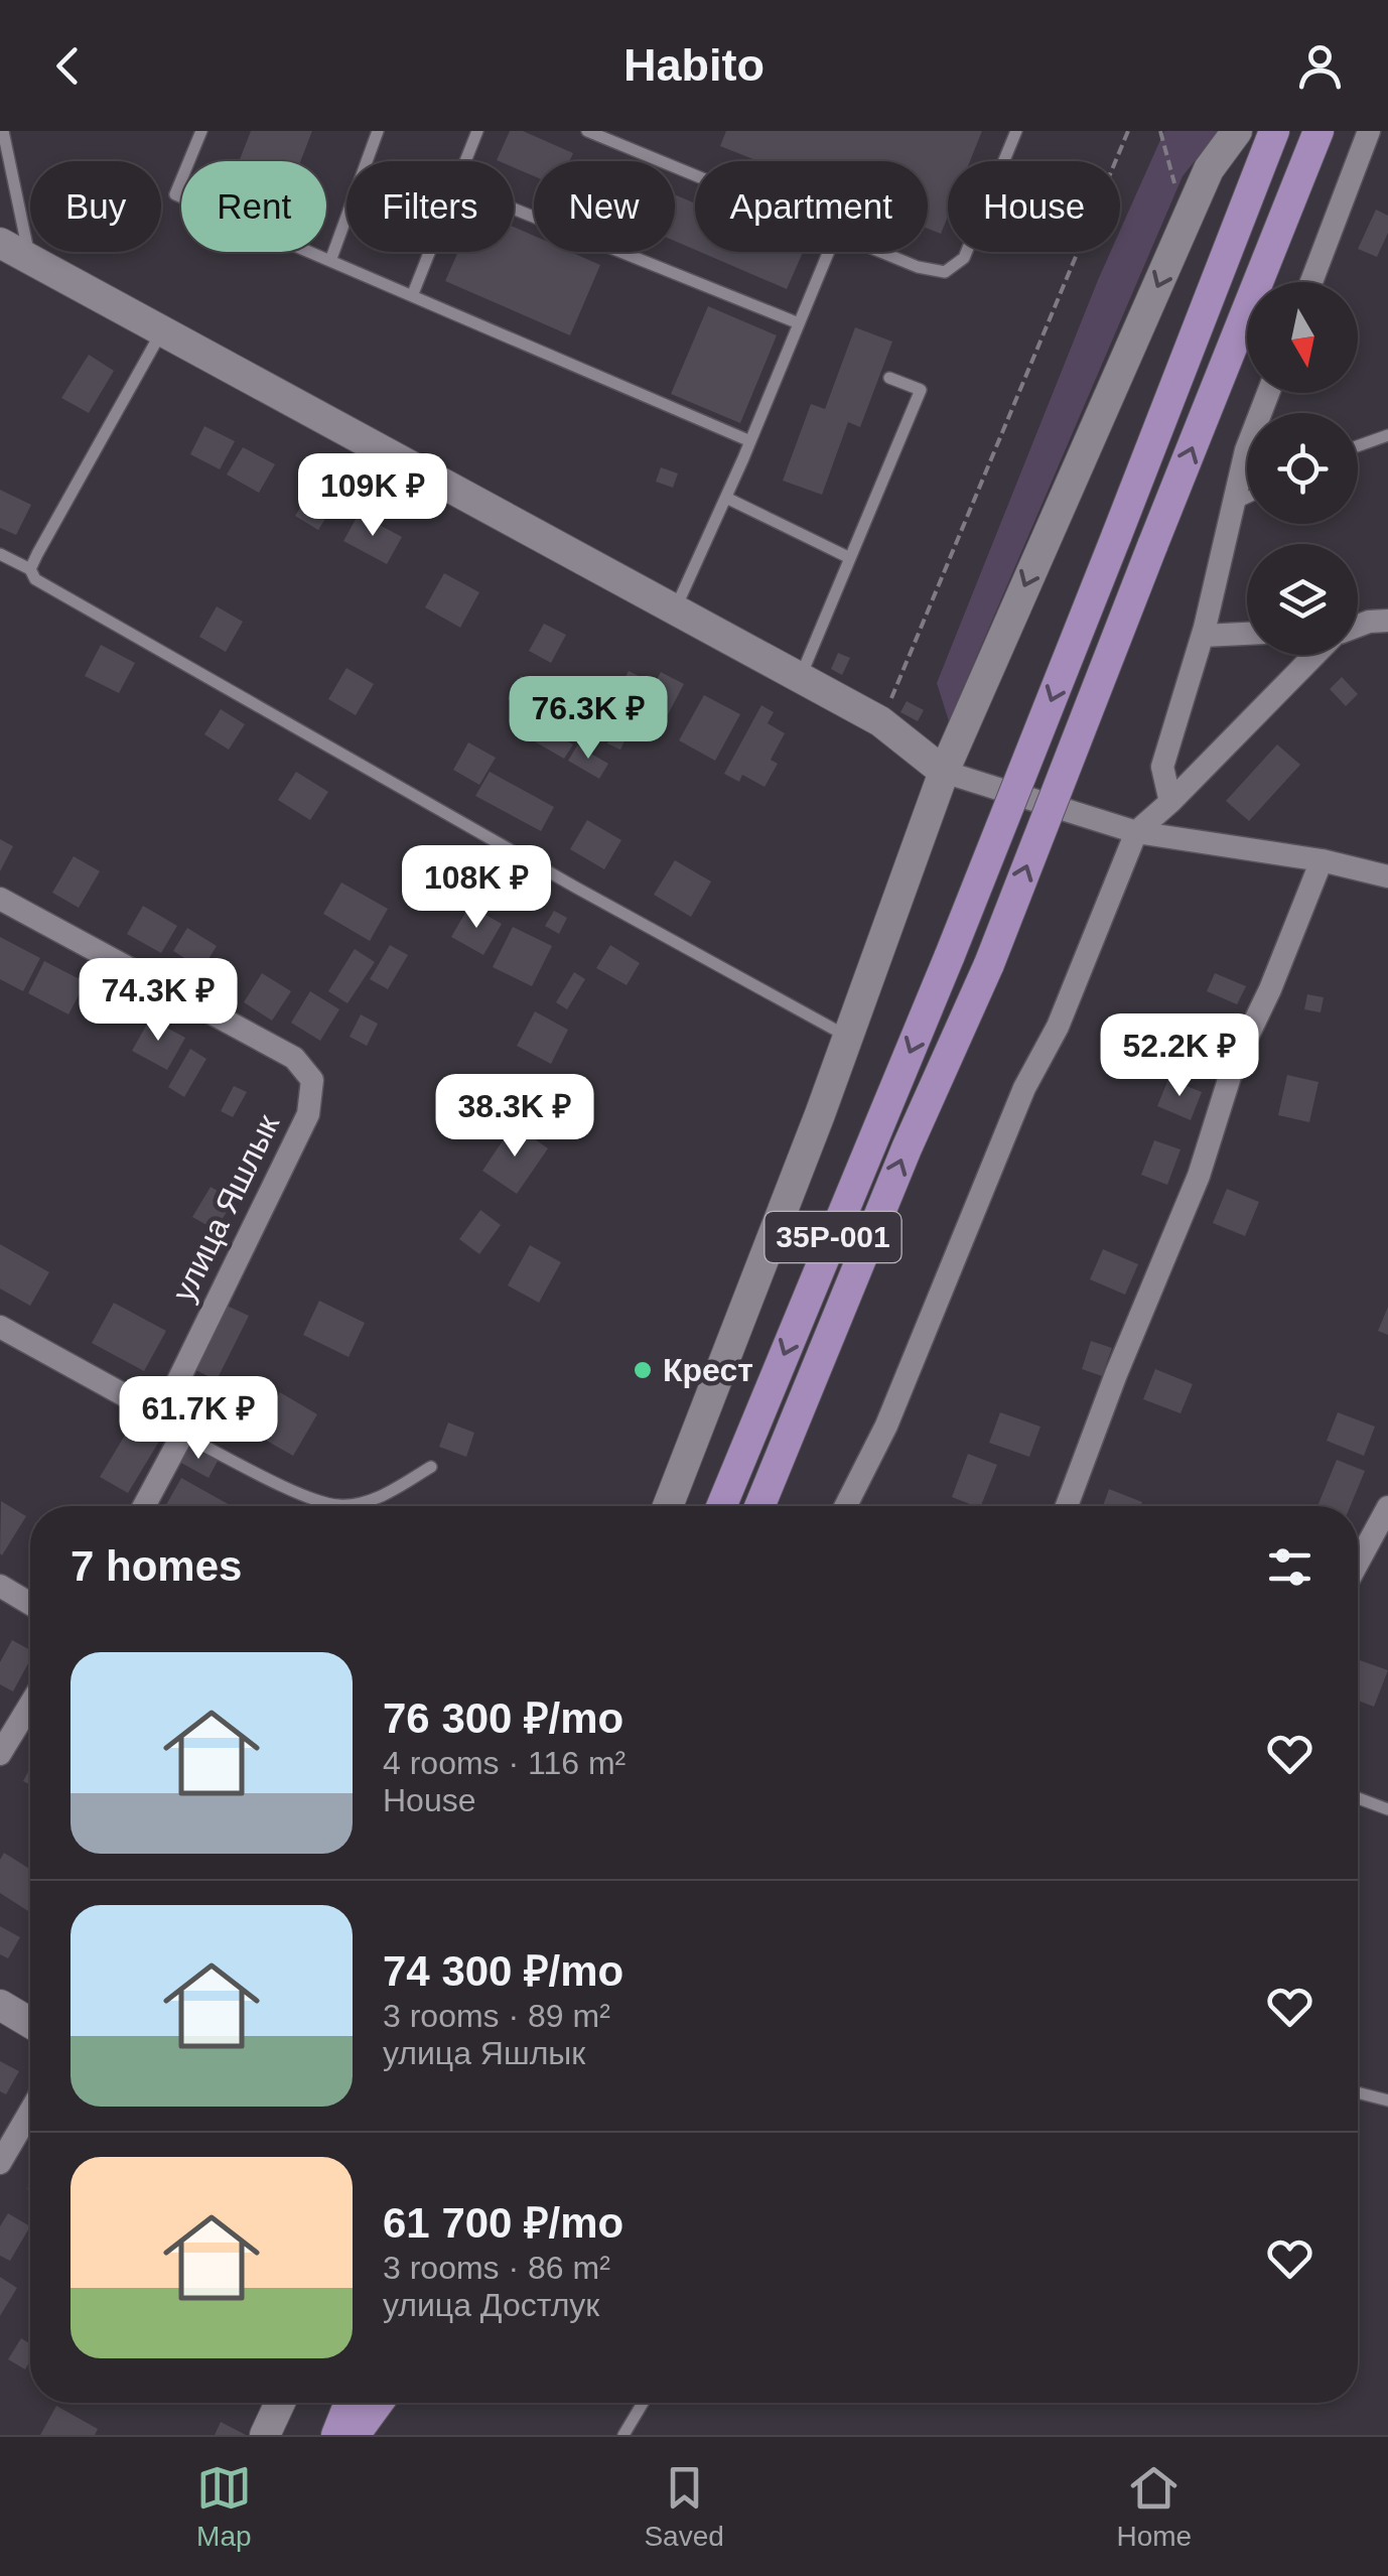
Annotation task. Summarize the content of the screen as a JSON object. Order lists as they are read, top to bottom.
{
  "streets": {
    "main road": ["35Р-001"],
    "street": ["улица Яшлык"]
  },
  "places": ["Крест"],
  "north": "bottom",
  "page": {
    "header": "Habito",
    "chip": [
      "Buy",
      "Rent",
      "Filters",
      "New",
      "Apartment",
      "House"
    ],
    "price": [
      "109K ₽",
      "76.3K ₽",
      "108K ₽",
      "74.3K ₽",
      "52.2K ₽",
      "38.3K ₽",
      "61.7K ₽"
    ],
    "heading": "7 homes",
    "list": [
      {
        "name": "76 300 ₽/mo",
        "note": "4 rooms · 116 m² · House"
      },
      {
        "name": "74 300 ₽/mo",
        "note": "3 rooms · 89 m² · улица Яшлык"
      },
      {
        "name": "61 700 ₽/mo",
        "note": "3 rooms · 86 m² · улица Достлук"
      }
    ],
    "tabs": ["Map", "Saved", "Home"]
  }
}
